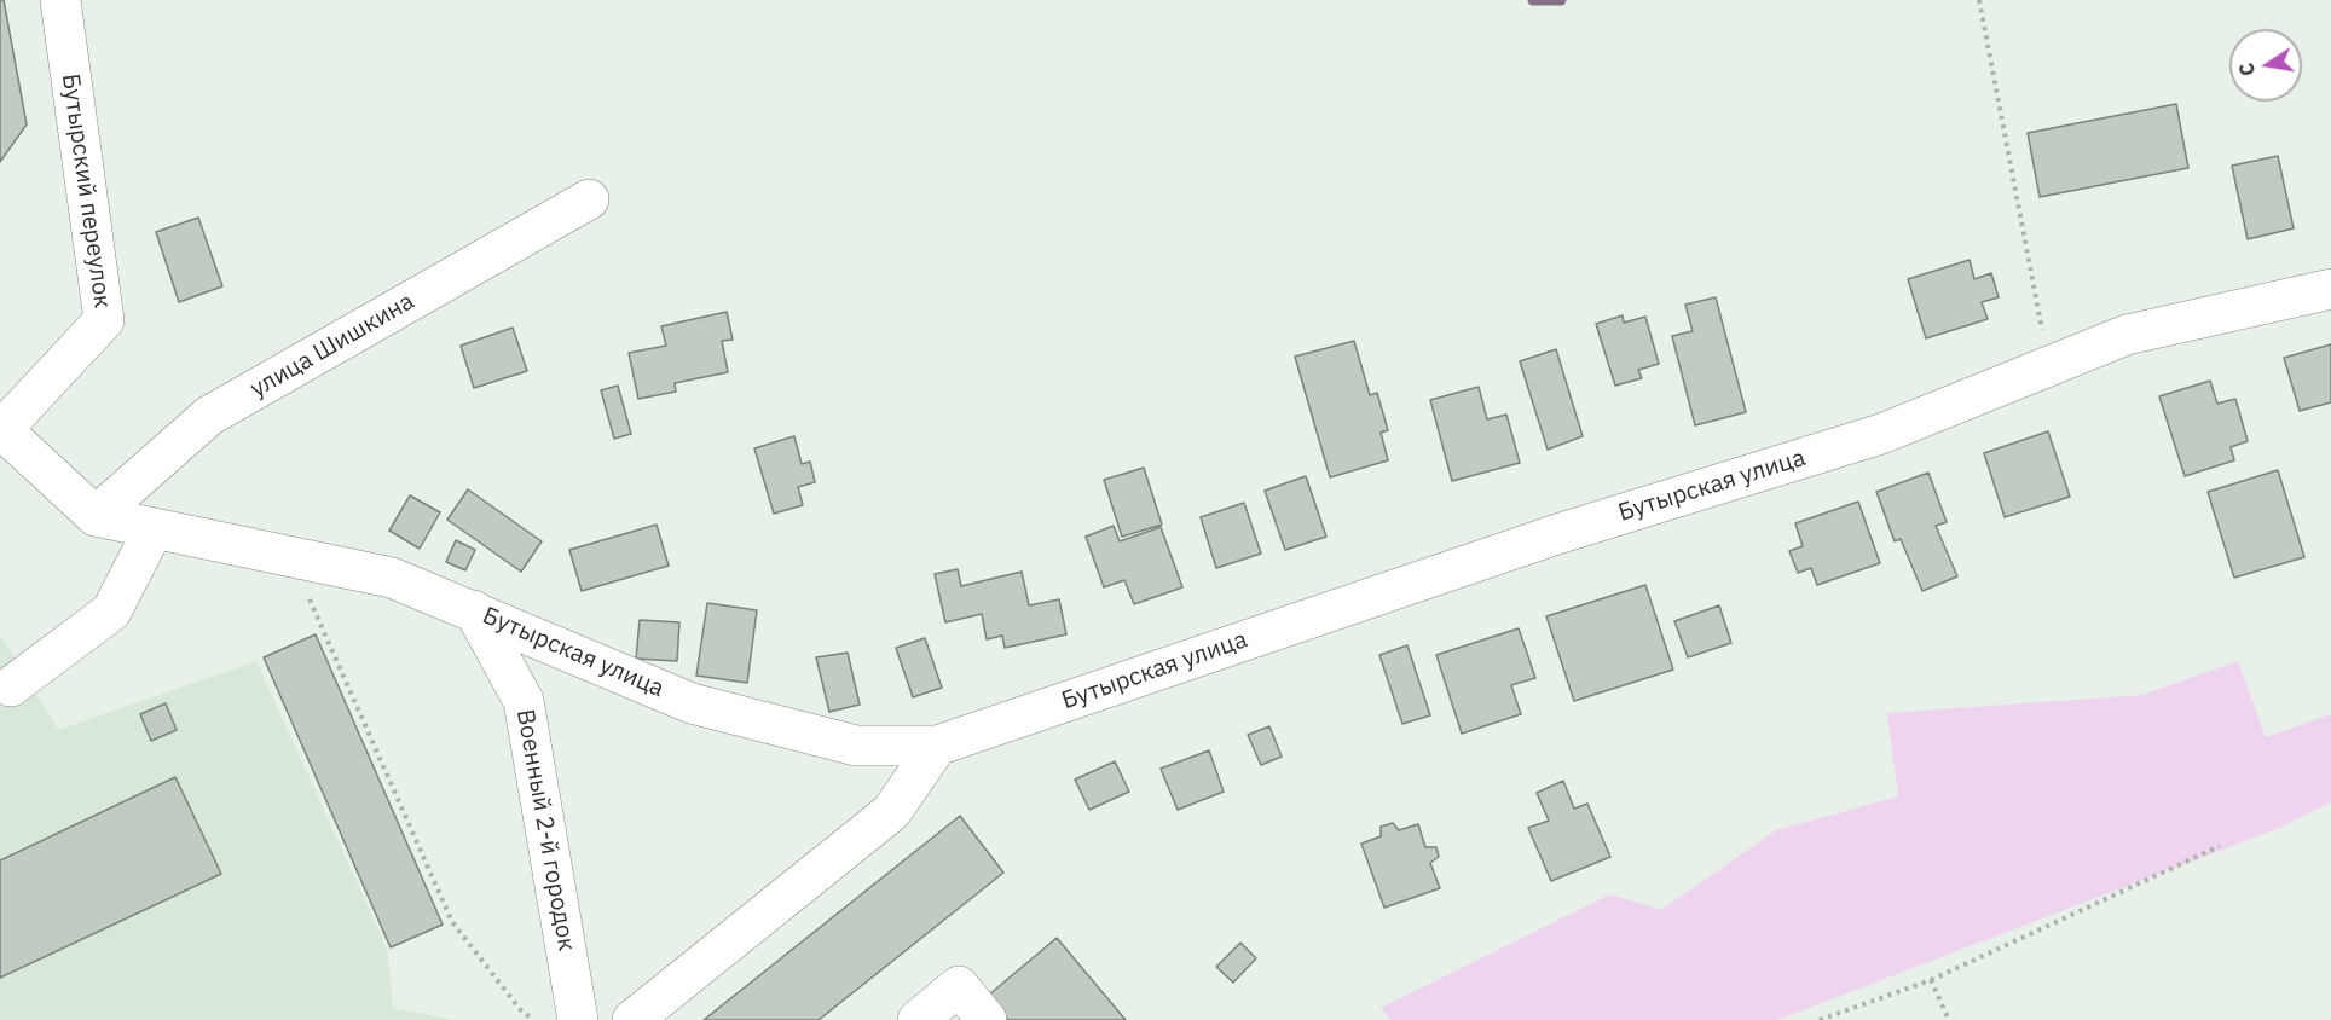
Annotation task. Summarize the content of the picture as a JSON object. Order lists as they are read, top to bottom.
{
  "streets": {
    "street": [
      "Бутырский переулок",
      "улица Шишкина",
      "Бутырская улица",
      "Военный 2-й городок"
    ]
  },
  "crossings": [
    ["Бутырский переулок", "Бутырская улица"],
    ["улица Шишкина", "Бутырская улица"],
    ["Бутырская улица", "Военный 2-й городок"]
  ],
  "north": "left"
}
